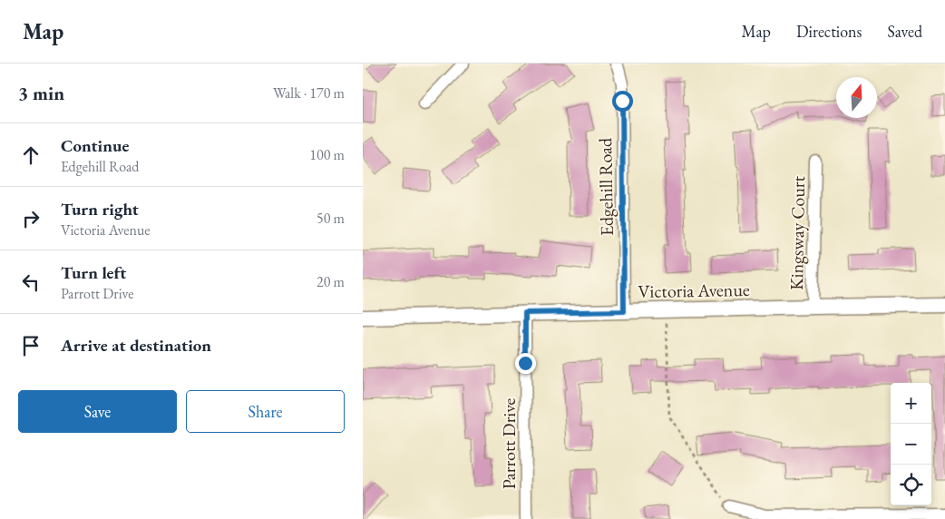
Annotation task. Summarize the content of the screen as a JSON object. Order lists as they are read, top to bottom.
{
  "streets": {
    "street": [
      "Edgehill Road",
      "Kingsway Court",
      "Victoria Avenue",
      "Parrott Drive"
    ]
  },
  "crossings": [
    ["Edgehill Road", "Victoria Avenue"],
    ["Kingsway Court", "Victoria Avenue"],
    ["Victoria Avenue", "Parrott Drive"]
  ],
  "north": "top",
  "page": {
    "header": "Map",
    "nav": ["Map", "Directions", "Saved"],
    "heading": ["3 min", "Walk · 170 m"],
    "list": [
      ["Continue", "Edgehill Road", "100 m"],
      ["Turn right", "Victoria Avenue", "50 m"],
      ["Turn left", "Parrott Drive", "20 m"],
      "Arrive at destination"
    ],
    "buttons": ["Save", "Share"],
    "map_buttons": ["+", "−"]
  }
}
